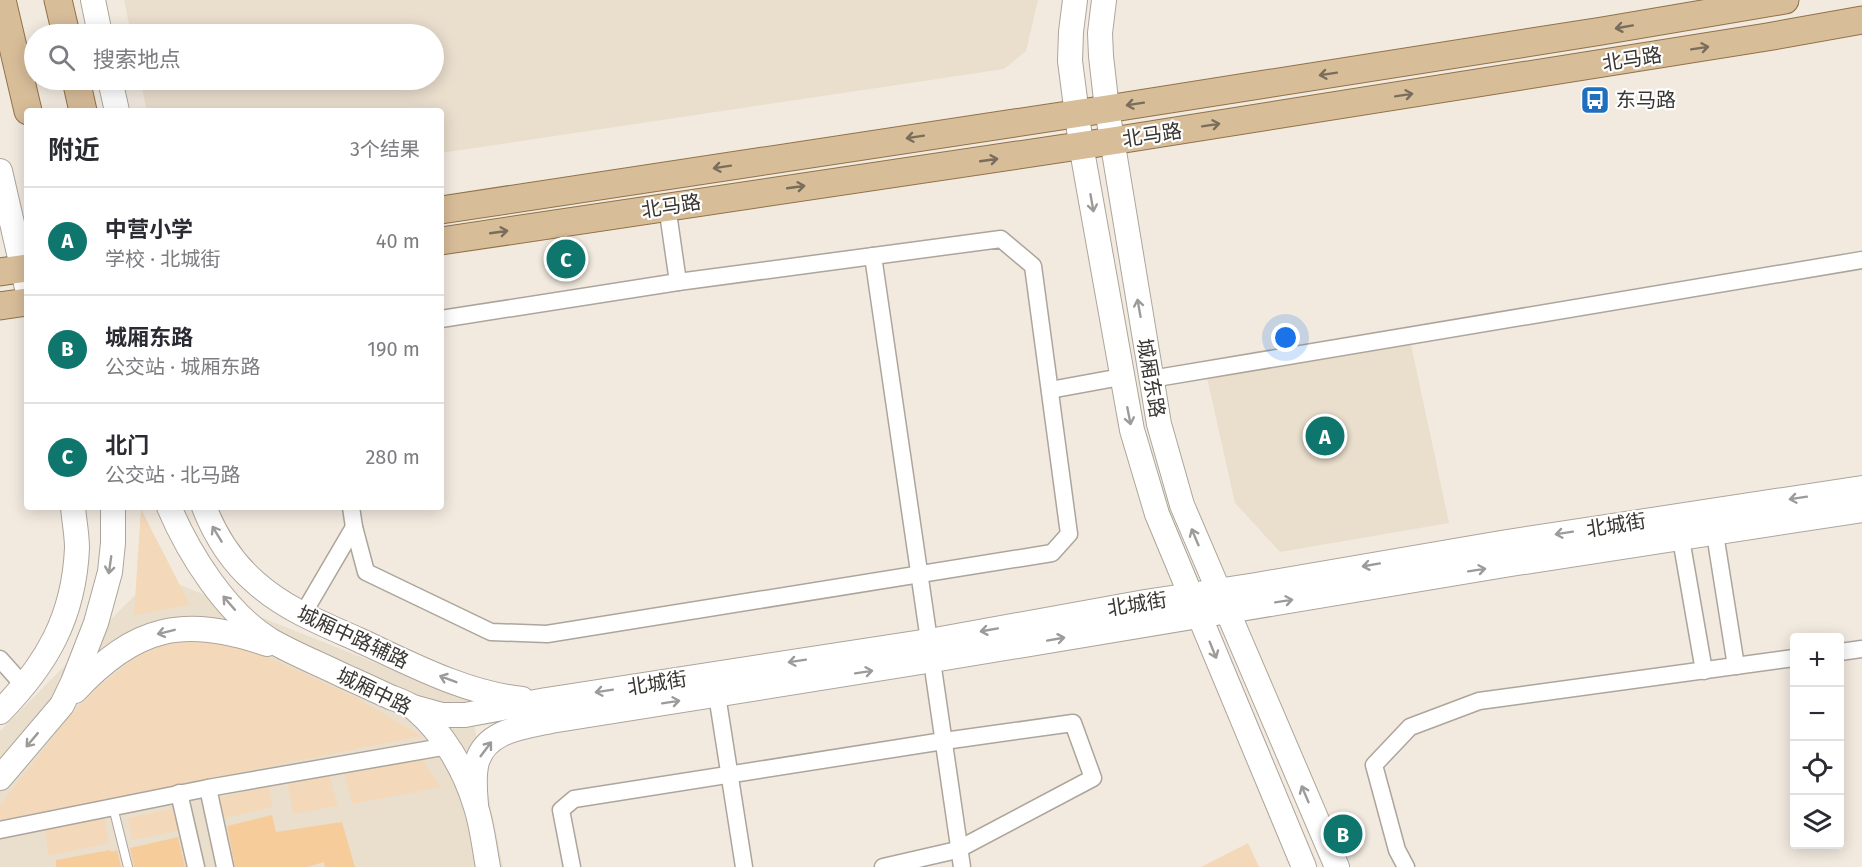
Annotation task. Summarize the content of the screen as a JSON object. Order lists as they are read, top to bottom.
{
  "streets": {
    "main road": ["北马路"],
    "street": [
      "城厢东路",
      "北城街",
      "城厢中路辅路",
      "城厢中路"
    ]
  },
  "crossings": [
    ["北马路", "城厢东路"],
    ["城厢东路", "北城街"],
    ["北城街", "城厢中路辅路"],
    ["北城街", "城厢中路"]
  ],
  "one_way": ["城厢中路辅路"],
  "places": {
    "bus stop": ["东马路"]
  },
  "page": {
    "search": "搜索地点",
    "heading": ["附近", "3个结果"],
    "list": [
      {
        "mark": "A",
        "name": "中营小学",
        "note": "学校 · 北城街",
        "value": "40 m"
      },
      {
        "mark": "B",
        "name": "城厢东路",
        "note": "公交站 · 城厢东路",
        "value": "190 m"
      },
      {
        "mark": "C",
        "name": "北门",
        "note": "公交站 · 北马路",
        "value": "280 m"
      }
    ],
    "pins": ["C", "A", "B"],
    "map_buttons": ["+", "−"]
  }
}
